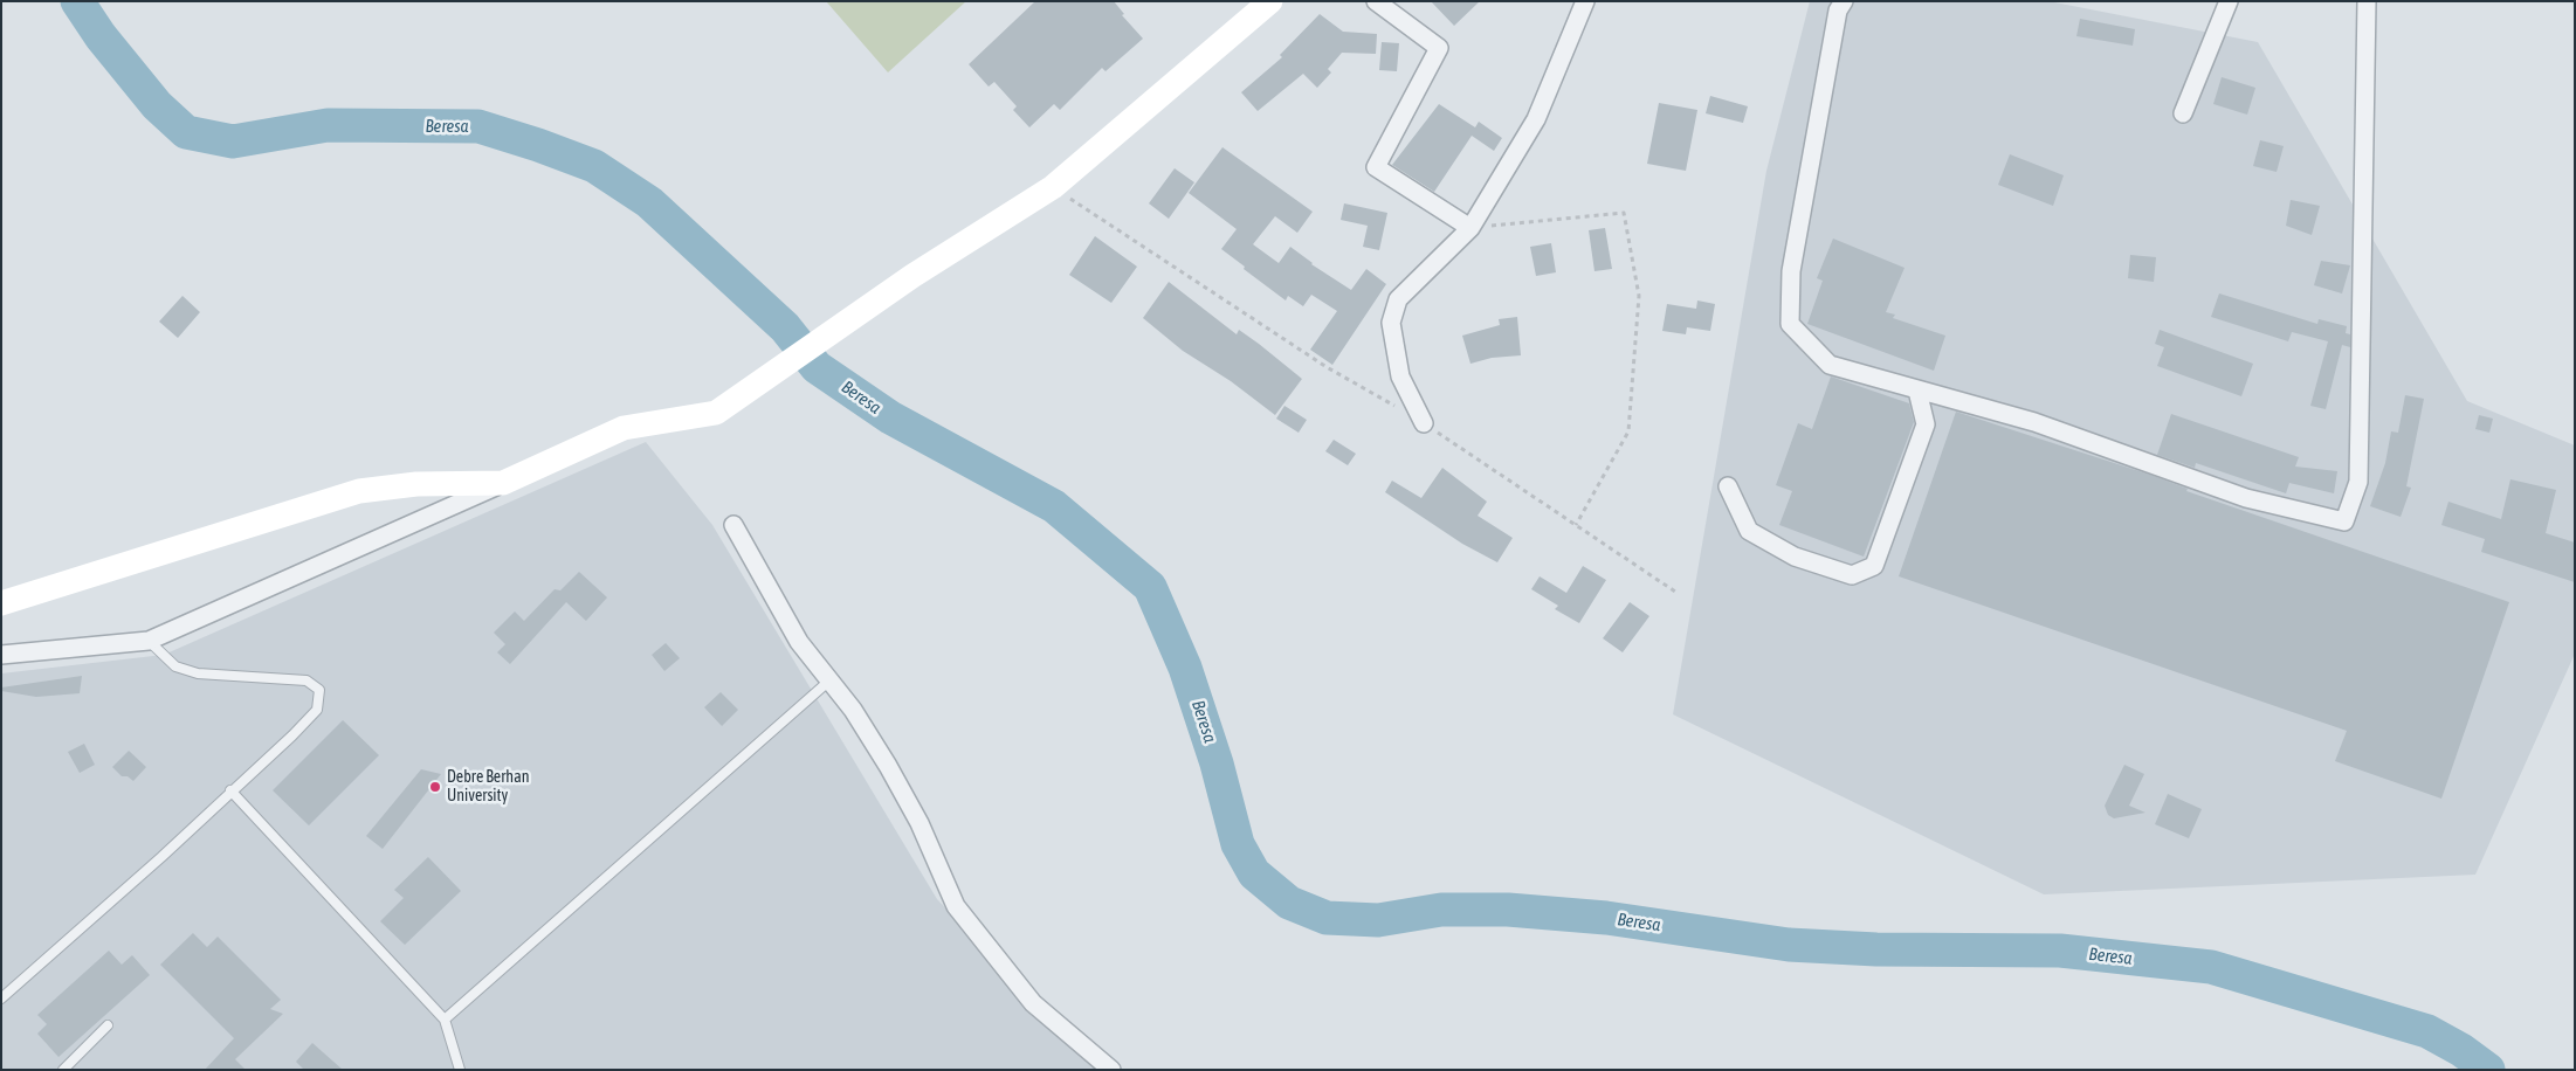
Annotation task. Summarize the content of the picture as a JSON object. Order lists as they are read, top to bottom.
{
  "water": ["Beresa"],
  "places": ["Debre Berhan University"]
}
